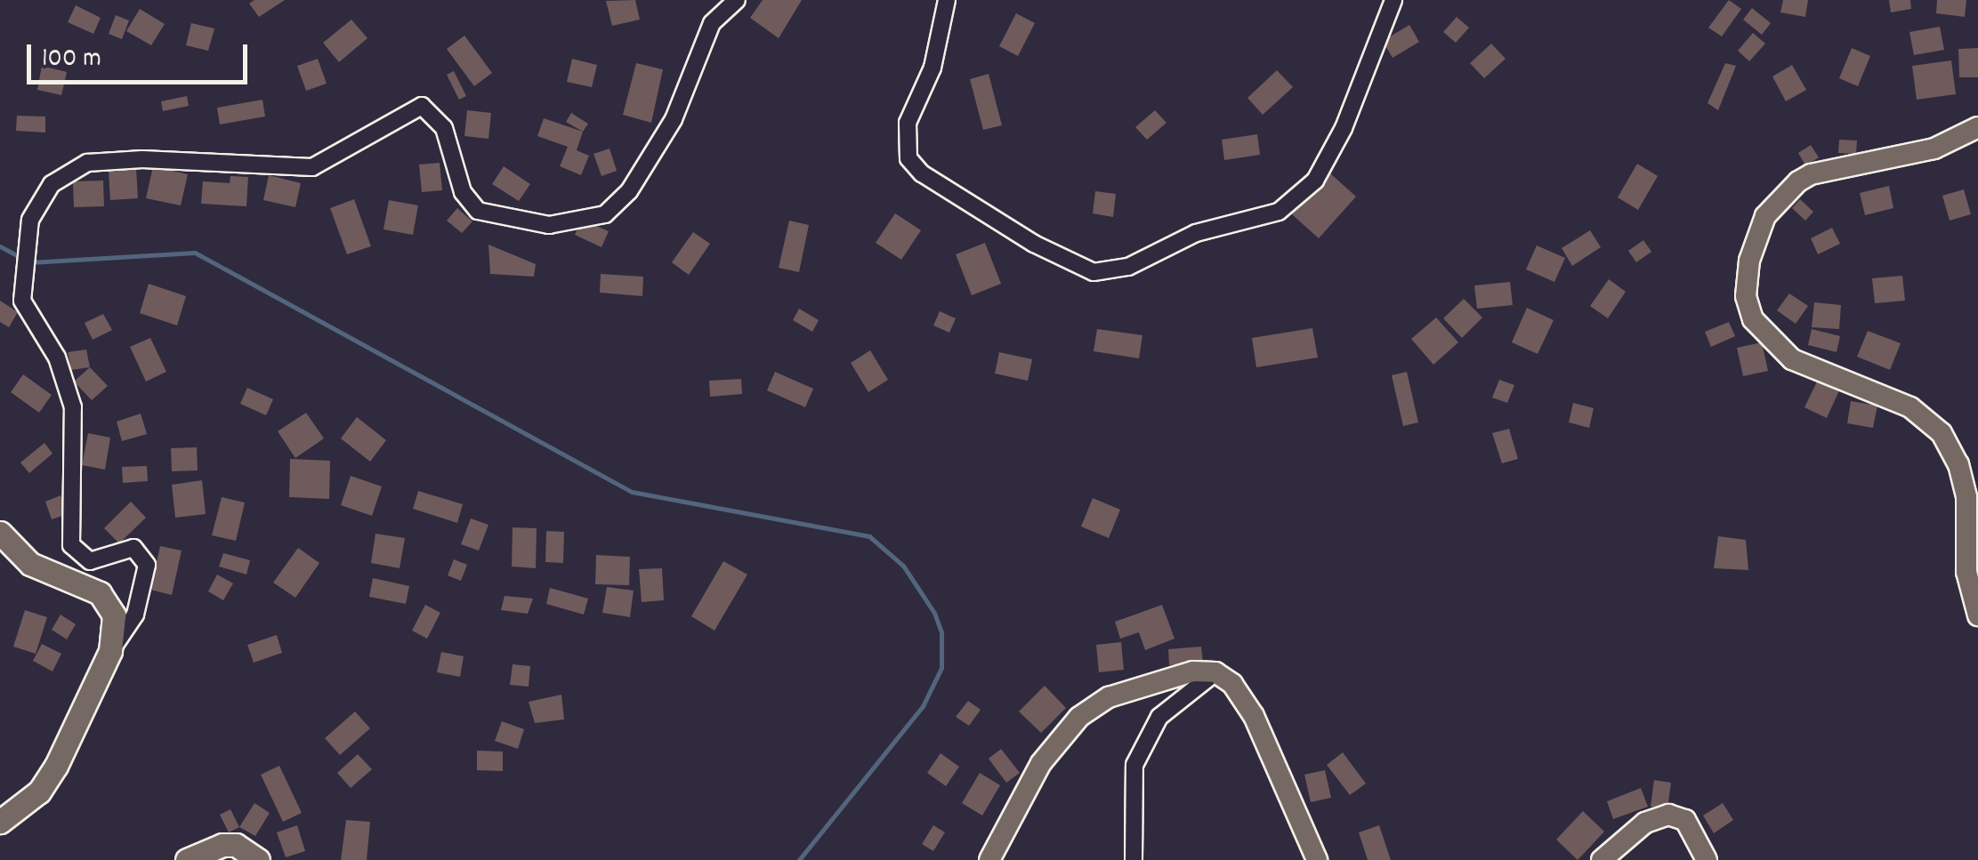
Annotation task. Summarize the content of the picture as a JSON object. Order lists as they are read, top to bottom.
{
  "scale_bar": "100 m"
}
